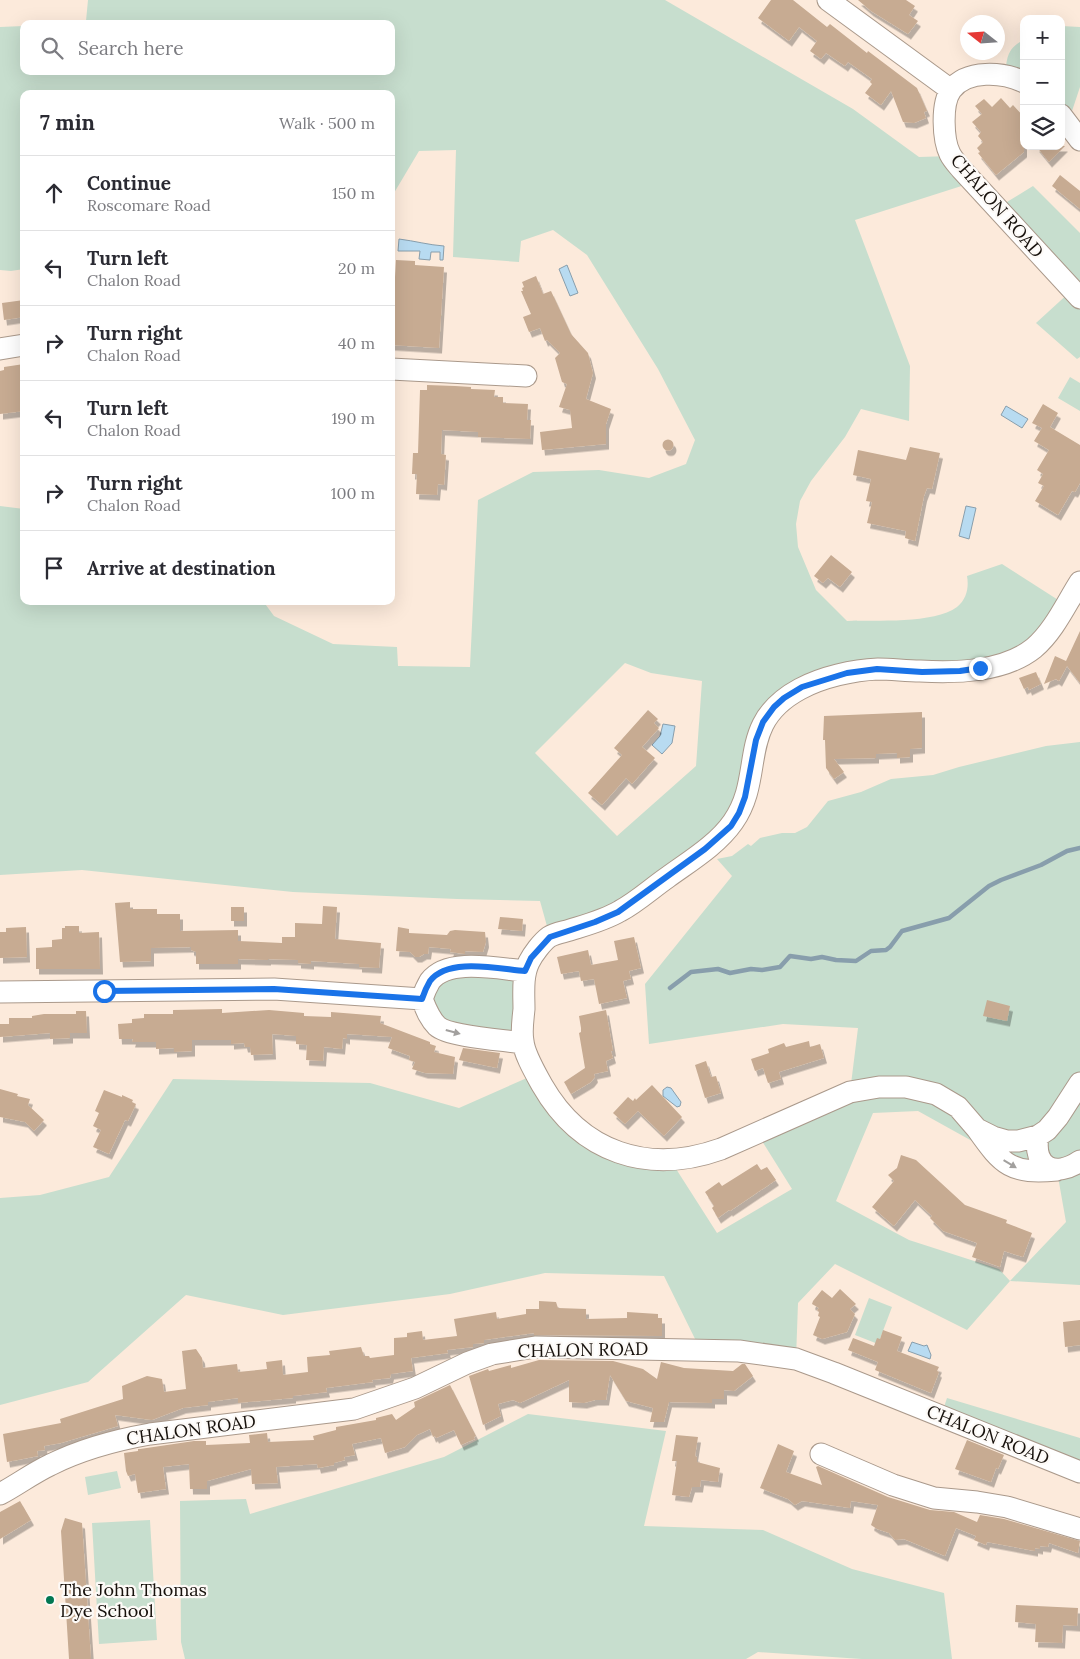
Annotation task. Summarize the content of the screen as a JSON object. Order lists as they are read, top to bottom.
{
  "streets": {
    "street": ["CHALON ROAD"]
  },
  "places": ["The John Thomas Dye School"],
  "north": "left",
  "page": {
    "map_buttons": ["+", "−"],
    "search": "Search here",
    "heading": ["7 min", "Walk · 500 m"],
    "list": [
      ["Continue", "Roscomare Road", "150 m"],
      ["Turn left", "Chalon Road", "20 m"],
      ["Turn right", "Chalon Road", "40 m"],
      ["Turn left", "Chalon Road", "190 m"],
      ["Turn right", "Chalon Road", "100 m"],
      "Arrive at destination"
    ]
  }
}
